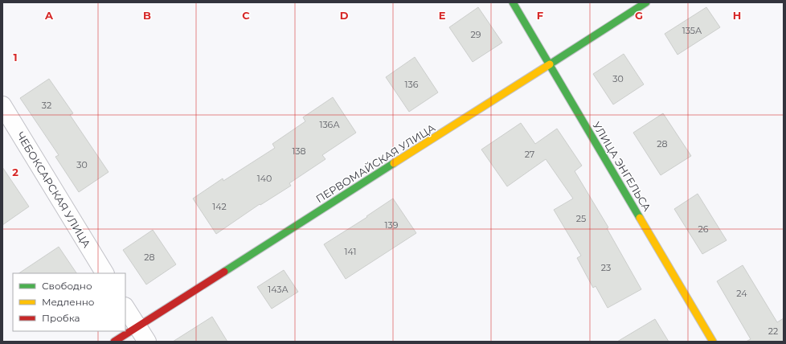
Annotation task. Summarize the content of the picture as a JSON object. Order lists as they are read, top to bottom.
{
  "streets": {
    "street": ["ПЕРВОМАЙСКАЯ УЛИЦА", "УЛИЦА ЭНГЕЛЬСА", "ЧЕБОКСАРСКАЯ УЛИЦА"]
  },
  "crossings": [
    ["ПЕРВОМАЙСКАЯ УЛИЦА", "УЛИЦА ЭНГЕЛЬСА"]
  ],
  "house_numbers": [
    "135А",
    "29",
    "30",
    "136",
    "32",
    "136А",
    "28",
    "138",
    "27",
    "30",
    "140",
    "142",
    "25",
    "139",
    "26",
    "141",
    "28",
    "23",
    "143А",
    "24",
    "22"
  ],
  "legend": ["Свободно", "Медленно", "Пробка"],
  "grid": {
    "columns": [
      "A",
      "B",
      "C",
      "D",
      "E",
      "F",
      "G",
      "H"
    ],
    "rows": ["1", "2"]
  }
}
